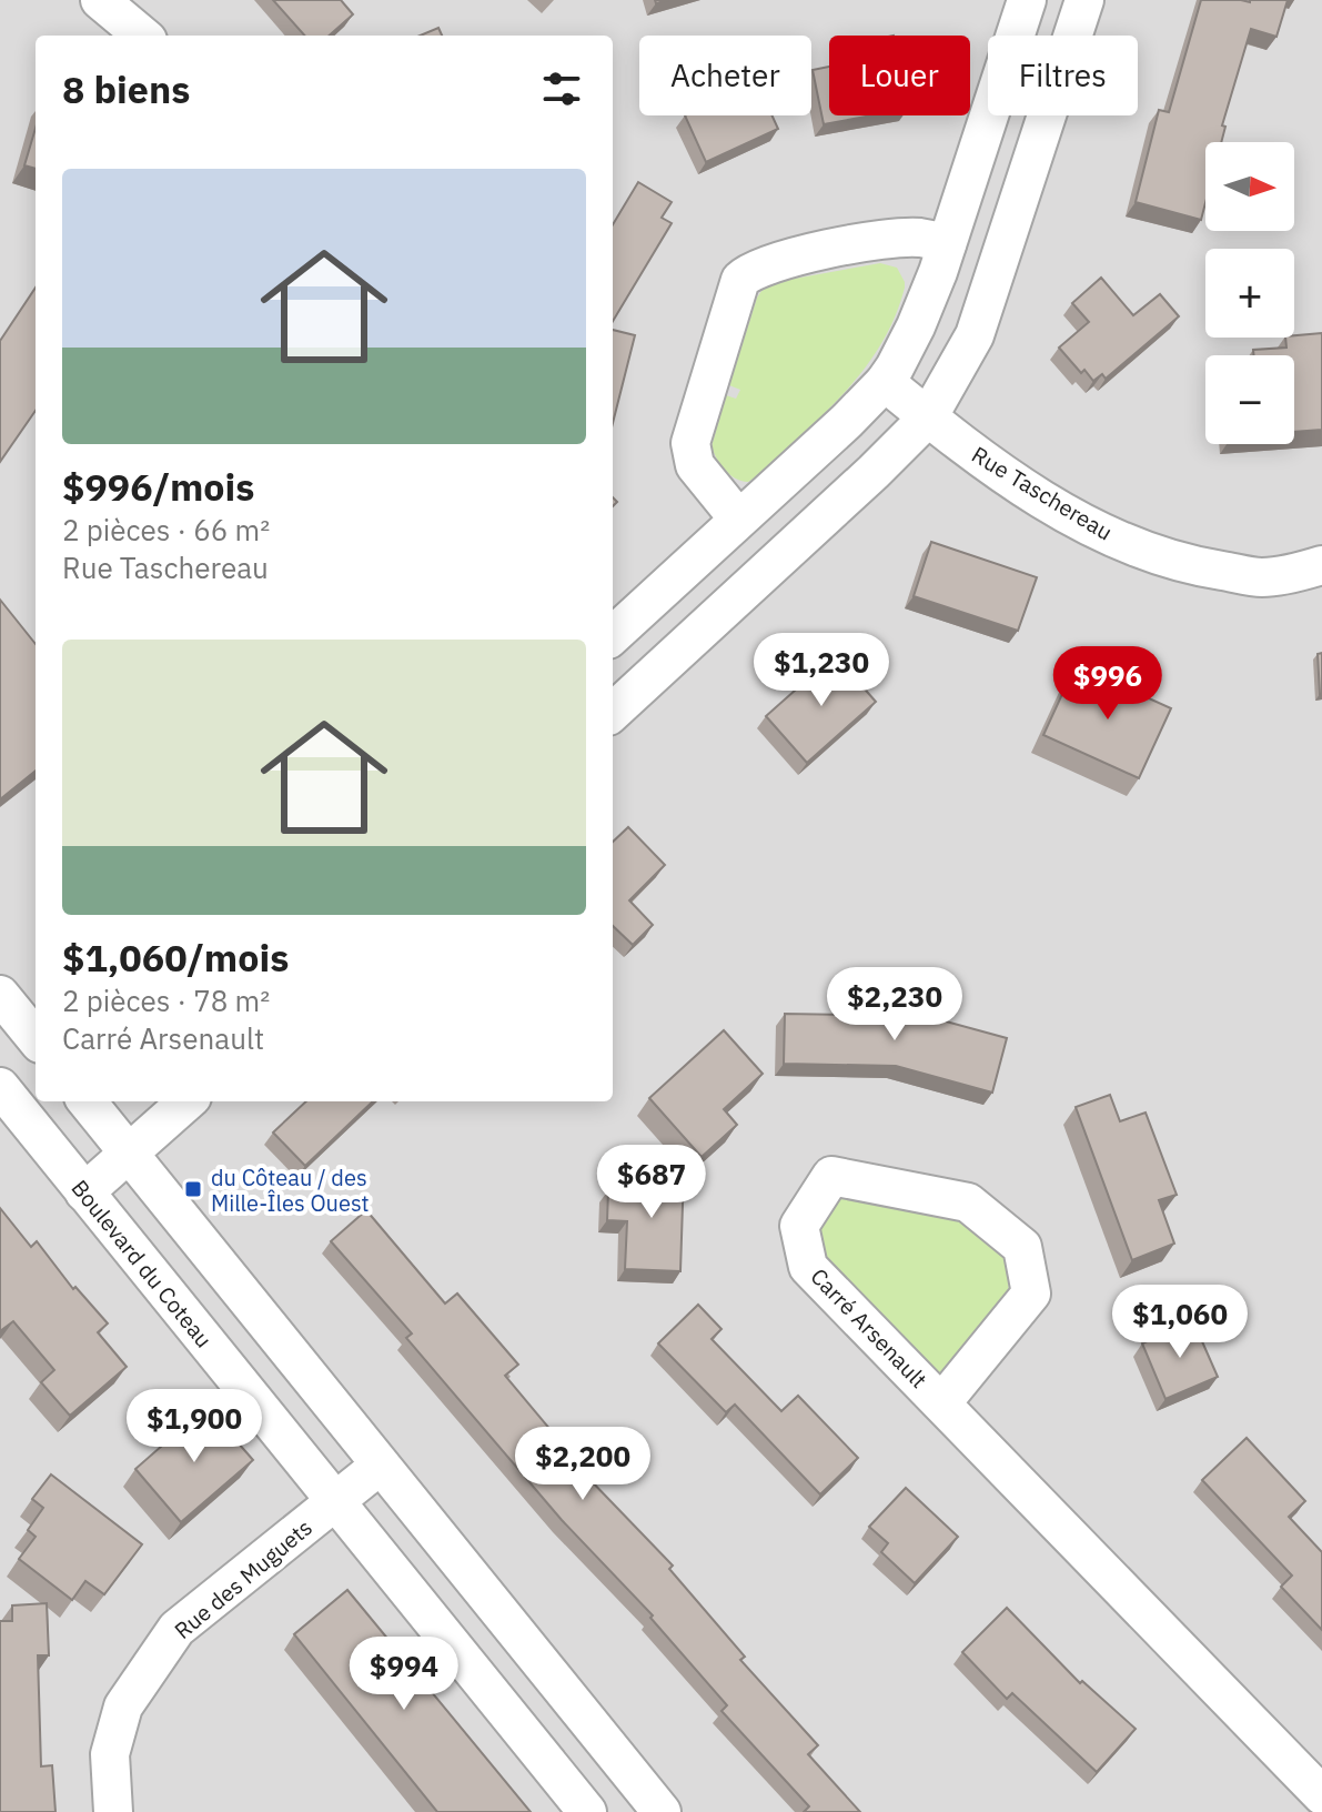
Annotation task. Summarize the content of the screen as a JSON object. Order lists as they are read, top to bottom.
{
  "streets": {
    "street": [
      "Rue Taschereau",
      "Boulevard du Coteau",
      "Carré Arsenault",
      "Rue des Muguets"
    ]
  },
  "crossings": [
    ["Boulevard du Coteau", "Rue des Muguets"]
  ],
  "places": {
    "transit": ["du Côteau / des Mille-Îles Ouest"]
  },
  "north": "right",
  "page": {
    "chip": ["Acheter", "Louer", "Filtres"],
    "heading": "8 biens",
    "map_buttons": ["+", "−"],
    "list": [
      {
        "name": "$996/mois",
        "note": "2 pièces · 66 m² · Rue Taschereau"
      },
      {
        "name": "$1,060/mois",
        "note": "2 pièces · 78 m² · Carré Arsenault"
      }
    ],
    "price": [
      "$1,230",
      "$996",
      "$2,230",
      "$687",
      "$1,060",
      "$1,900",
      "$2,200",
      "$994"
    ]
  }
}
